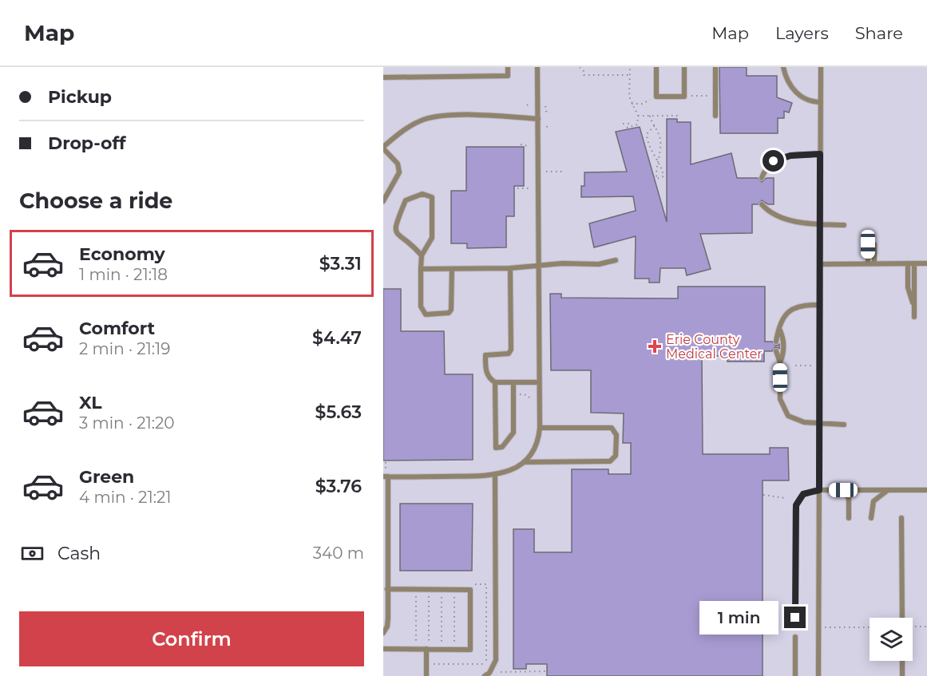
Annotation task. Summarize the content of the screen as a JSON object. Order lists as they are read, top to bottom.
{
  "places": {
    "health": ["Erie County Medical Center"]
  },
  "page": {
    "header": "Map",
    "nav": ["Map", "Layers", "Share"],
    "banner": ["Pickup", "Drop-off"],
    "heading": "Choose a ride",
    "list": [
      {
        "name": "Economy",
        "note": "1 min · 21:18",
        "value": "$3.31"
      },
      {
        "name": "Comfort",
        "note": "2 min · 21:19",
        "value": "$4.47"
      },
      {
        "name": "XL",
        "note": "3 min · 21:20",
        "value": "$5.63"
      },
      {
        "name": "Green",
        "note": "4 min · 21:21",
        "value": "$3.76"
      }
    ],
    "pay": ["Cash", "340 m"],
    "bubble": "1 min",
    "buttons": "Confirm"
  }
}
